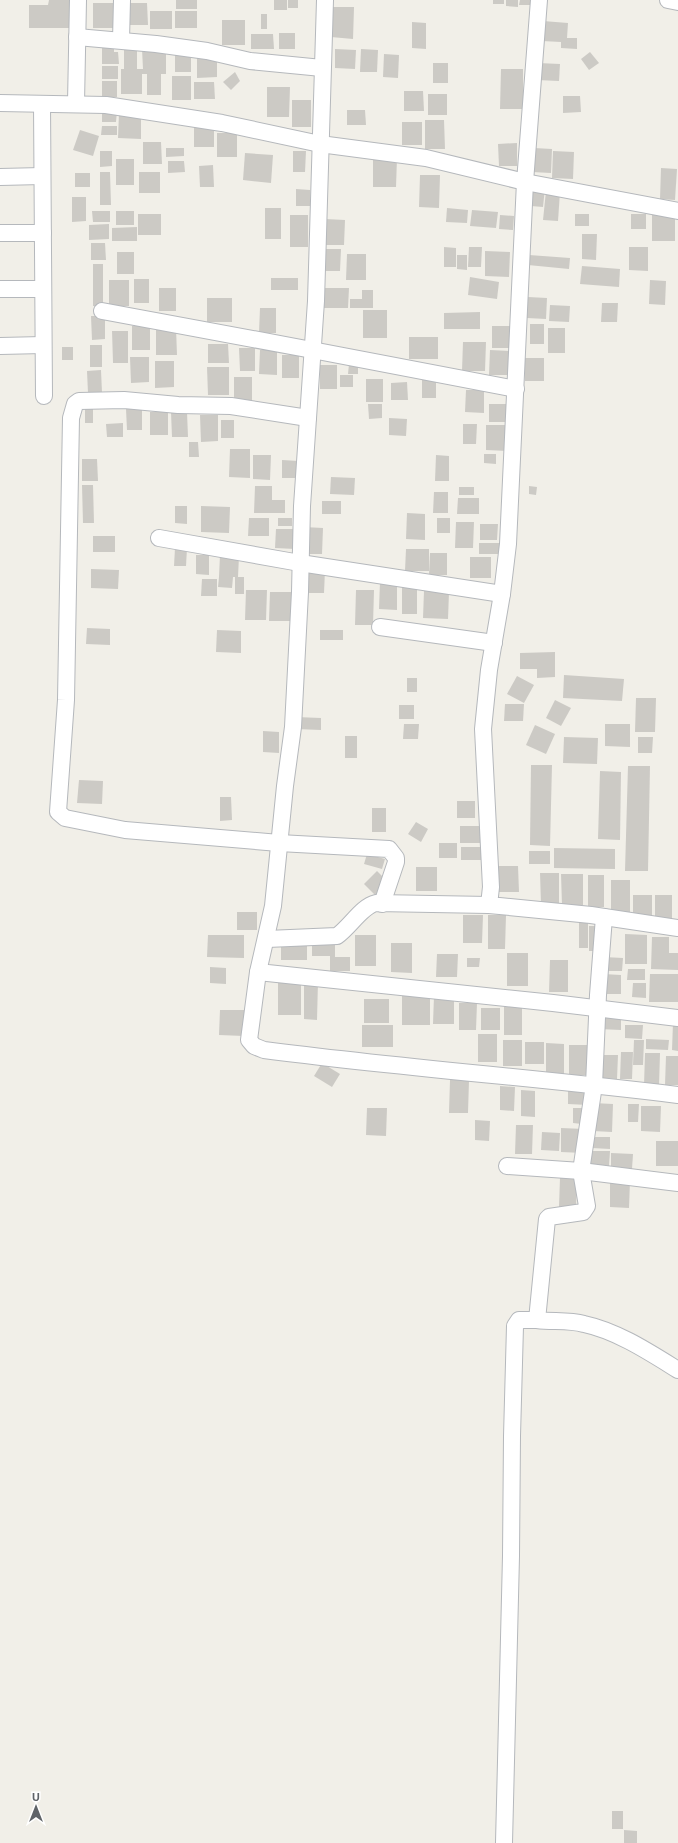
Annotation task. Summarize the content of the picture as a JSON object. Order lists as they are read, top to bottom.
{
  "north": "top"
}
